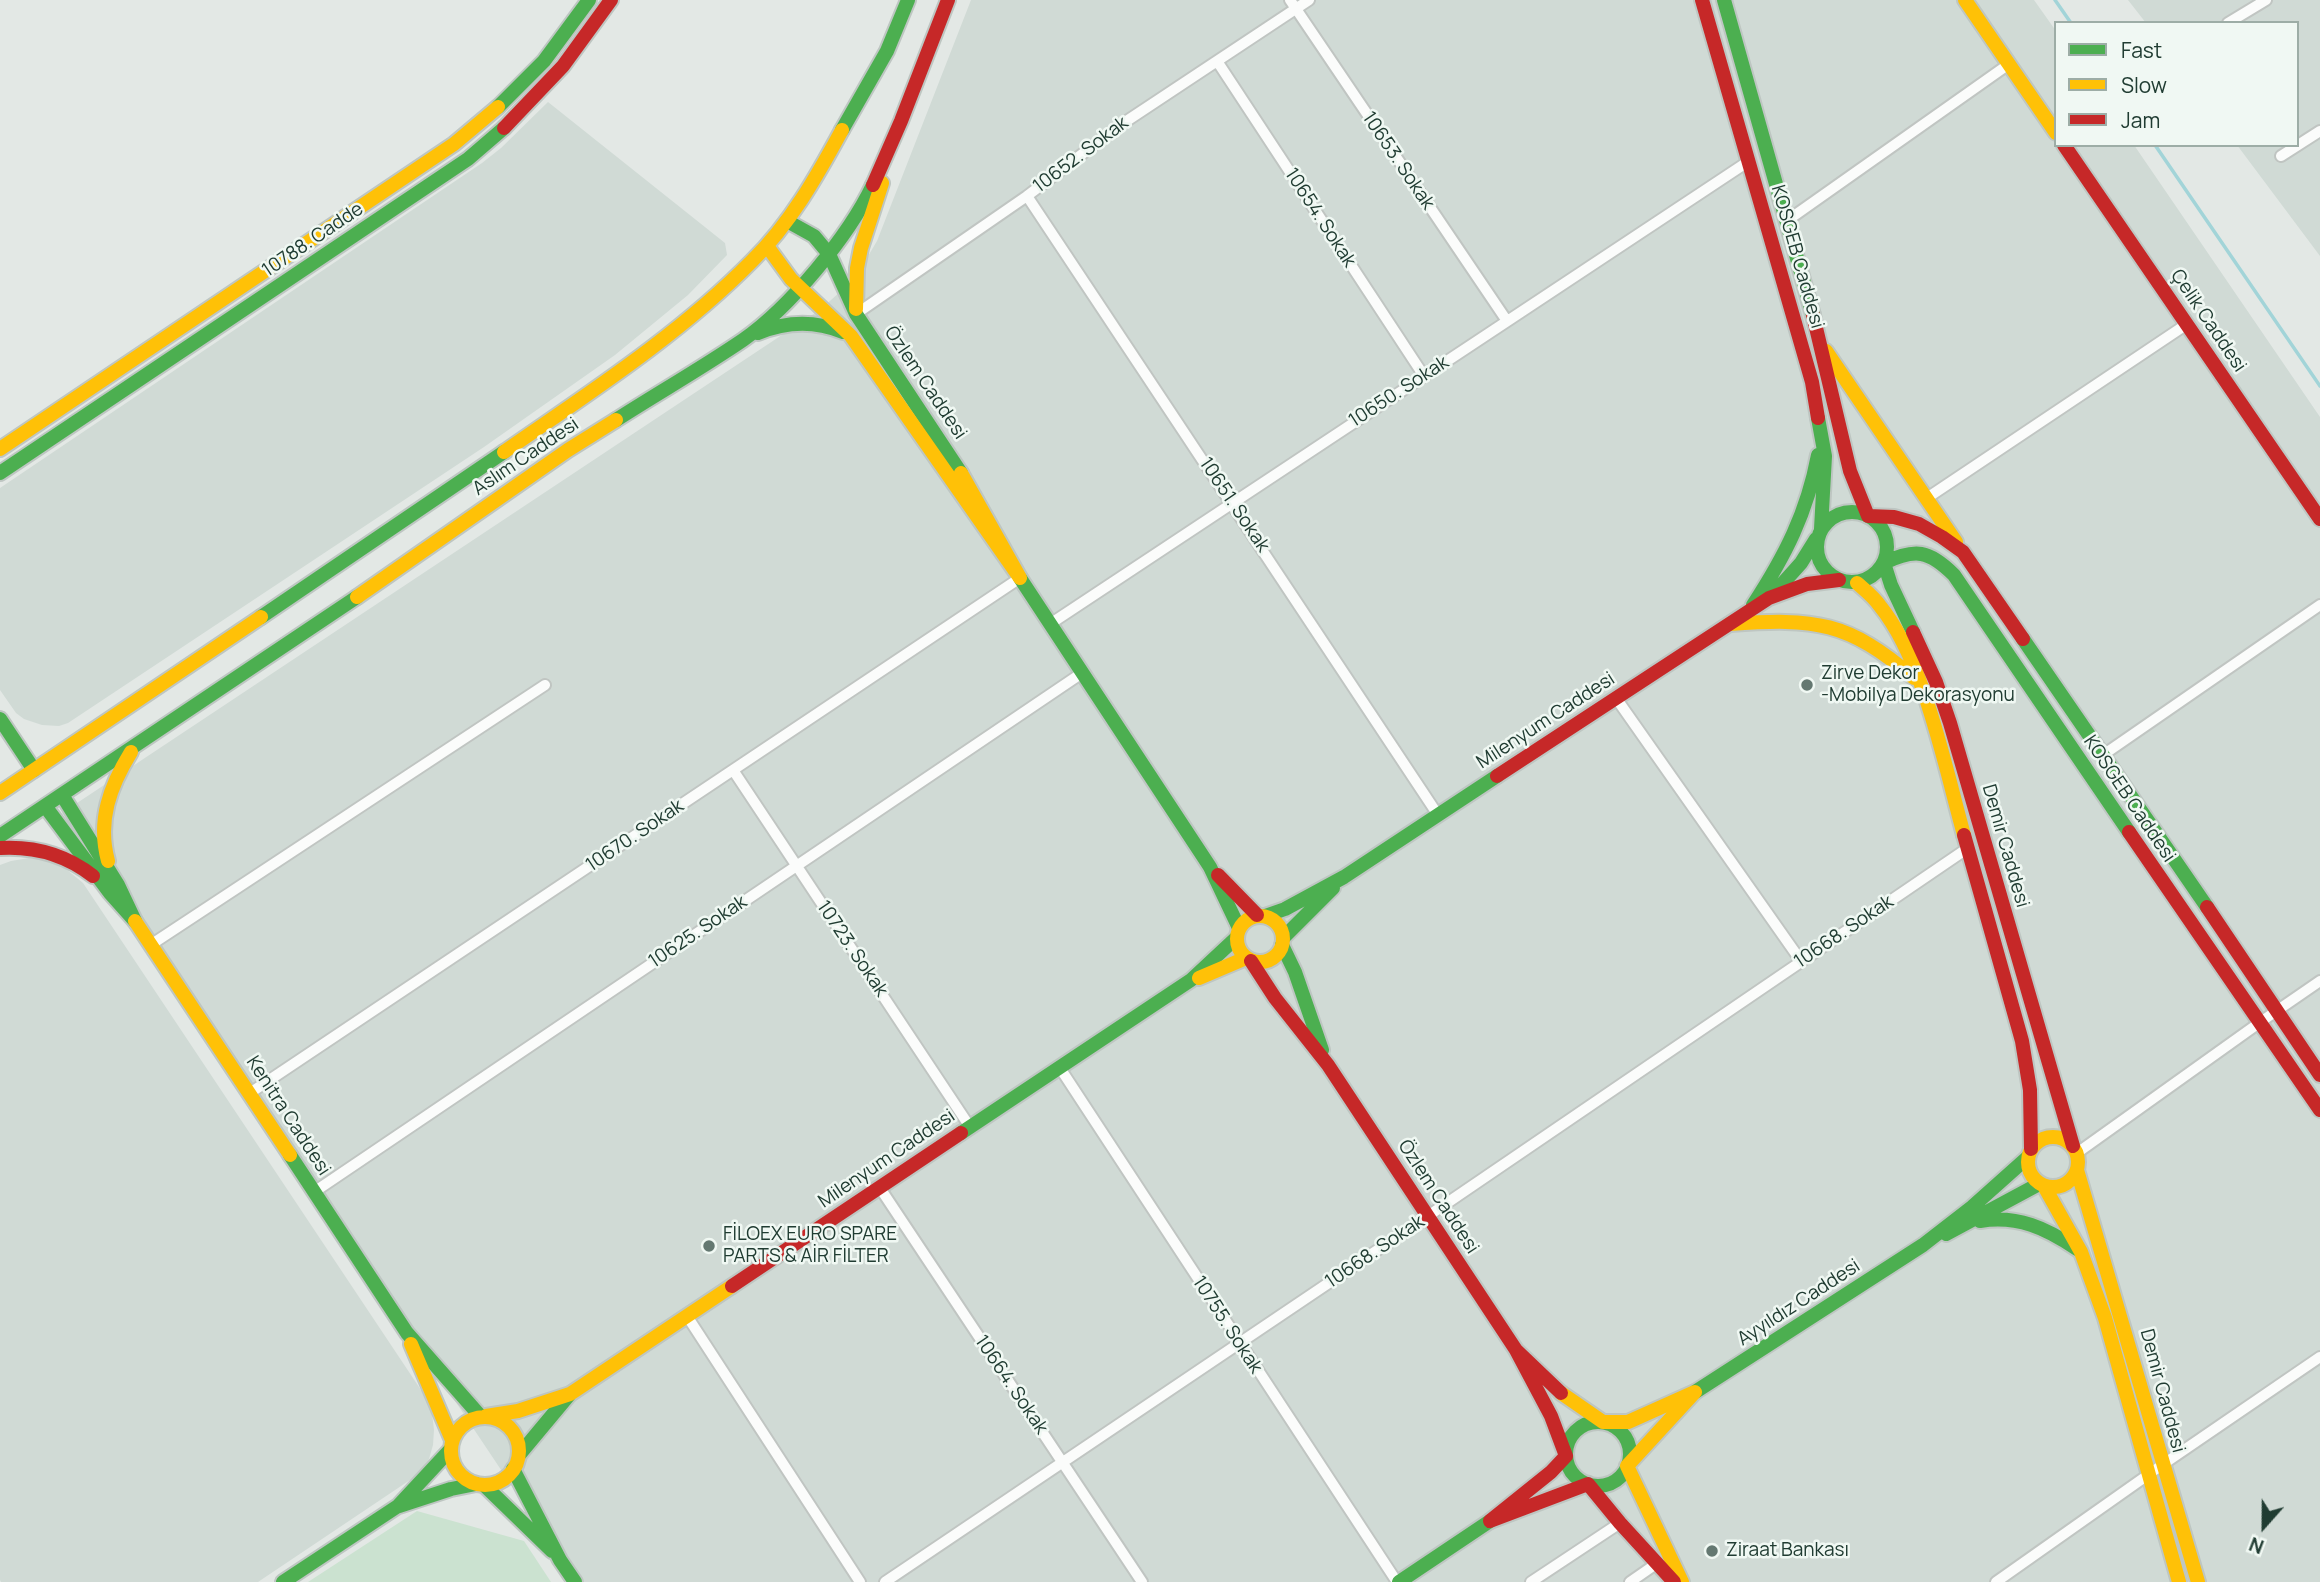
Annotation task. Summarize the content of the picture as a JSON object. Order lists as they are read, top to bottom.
{
  "streets": {
    "street": [
      "10652. Sokak",
      "10653. Sokak",
      "10654. Sokak",
      "10788. Cadde",
      "KOSGEB Caddesi",
      "Çelik Caddesi",
      "Özlem Caddesi",
      "10650. Sokak",
      "Aslım Caddesi",
      "10651. Sokak",
      "Milenyum Caddesi",
      "10670. Sokak",
      "Demir Caddesi",
      "10625. Sokak",
      "10668. Sokak",
      "10723. Sokak",
      "Kenitra Caddesi",
      "Ayyıldız Caddesi",
      "10755. Sokak",
      "10664. Sokak"
    ]
  },
  "crossings": [
    ["10652. Sokak", "10653. Sokak"],
    ["10652. Sokak", "10654. Sokak"],
    ["10652. Sokak", "Özlem Caddesi"],
    ["10652. Sokak", "10651. Sokak"],
    ["10653. Sokak", "10650. Sokak"],
    ["10654. Sokak", "10650. Sokak"],
    ["KOSGEB Caddesi", "10650. Sokak"],
    ["KOSGEB Caddesi", "Milenyum Caddesi"],
    ["KOSGEB Caddesi", "Demir Caddesi"],
    ["Özlem Caddesi", "10650. Sokak"],
    ["Özlem Caddesi", "Aslım Caddesi"],
    ["Özlem Caddesi", "10670. Sokak"],
    ["Özlem Caddesi", "10625. Sokak"],
    ["Özlem Caddesi", "10668. Sokak"],
    ["Özlem Caddesi", "Ayyıldız Caddesi"],
    ["10650. Sokak", "10651. Sokak"],
    ["Aslım Caddesi", "Kenitra Caddesi"],
    ["10651. Sokak", "Milenyum Caddesi"],
    ["Milenyum Caddesi", "Demir Caddesi"],
    ["Milenyum Caddesi", "10723. Sokak"],
    ["Milenyum Caddesi", "10755. Sokak"],
    ["Milenyum Caddesi", "10664. Sokak"],
    ["10670. Sokak", "10723. Sokak"],
    ["10670. Sokak", "Kenitra Caddesi"],
    ["Demir Caddesi", "10668. Sokak"],
    ["Demir Caddesi", "Ayyıldız Caddesi"],
    ["10625. Sokak", "10723. Sokak"],
    ["10625. Sokak", "Kenitra Caddesi"],
    ["10668. Sokak", "10755. Sokak"],
    ["10668. Sokak", "10664. Sokak"]
  ],
  "places": ["Zirve Dekor -Mobilya Dekorasyonu", "FİLOEX EURO SPARE PARTS & AİR FİLTER", "Ziraat Bankası"],
  "legend": ["Fast", "Slow", "Jam"],
  "north": "bottom"
}
